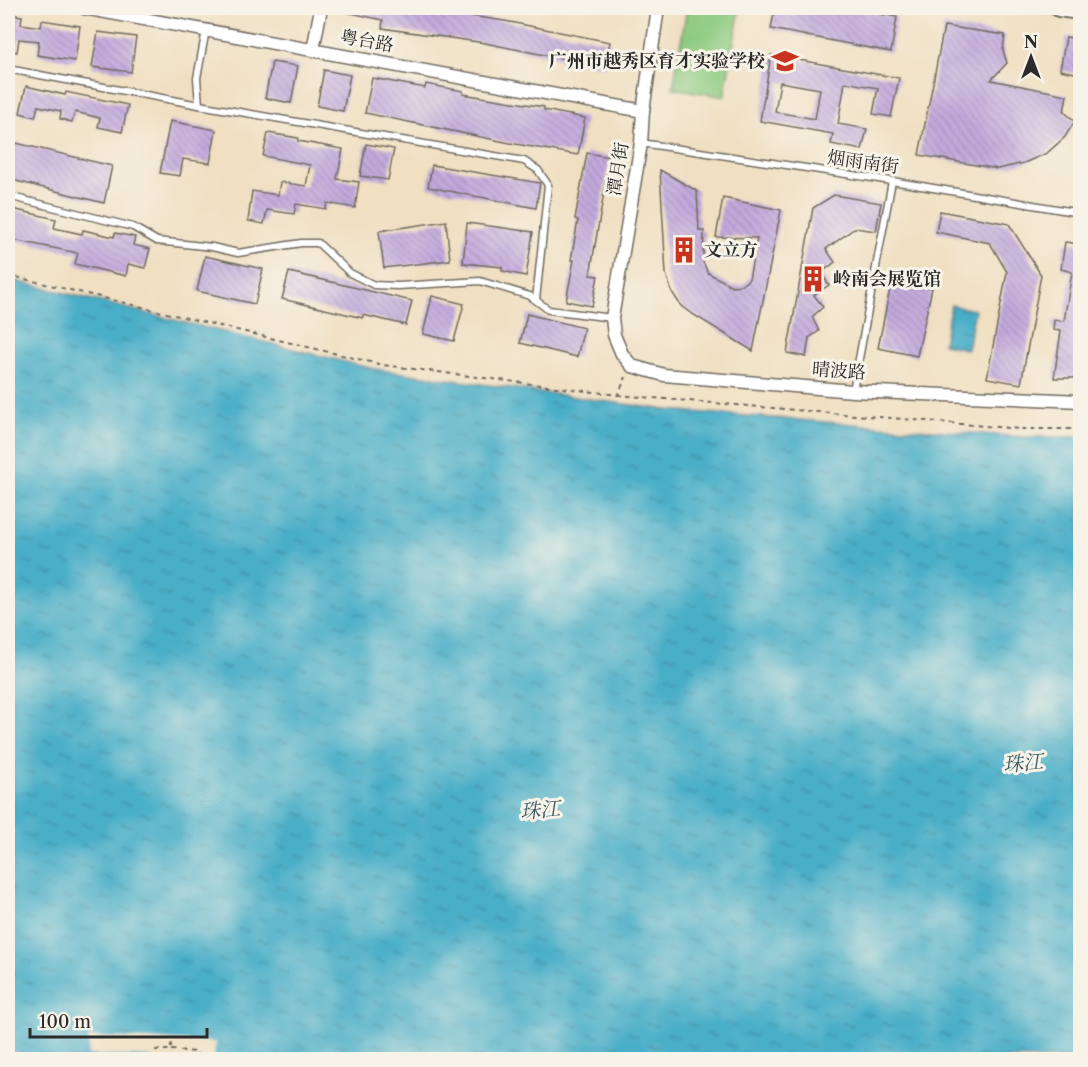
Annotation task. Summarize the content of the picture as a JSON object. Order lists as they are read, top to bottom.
{
  "streets": {
    "street": ["粤台路", "潭月街", "晴波路"],
    "lane": ["烟雨南街"]
  },
  "crossings": [
    ["粤台路", "潭月街"],
    ["烟雨南街", "潭月街"],
    ["潭月街", "晴波路"]
  ],
  "water": ["珠江"],
  "places": {
    "school or university": ["广州市越秀区育才实验学校"],
    "building": ["文立方", "岭南会展览馆"]
  },
  "scale_bar": "100 m",
  "north": "top"
}
